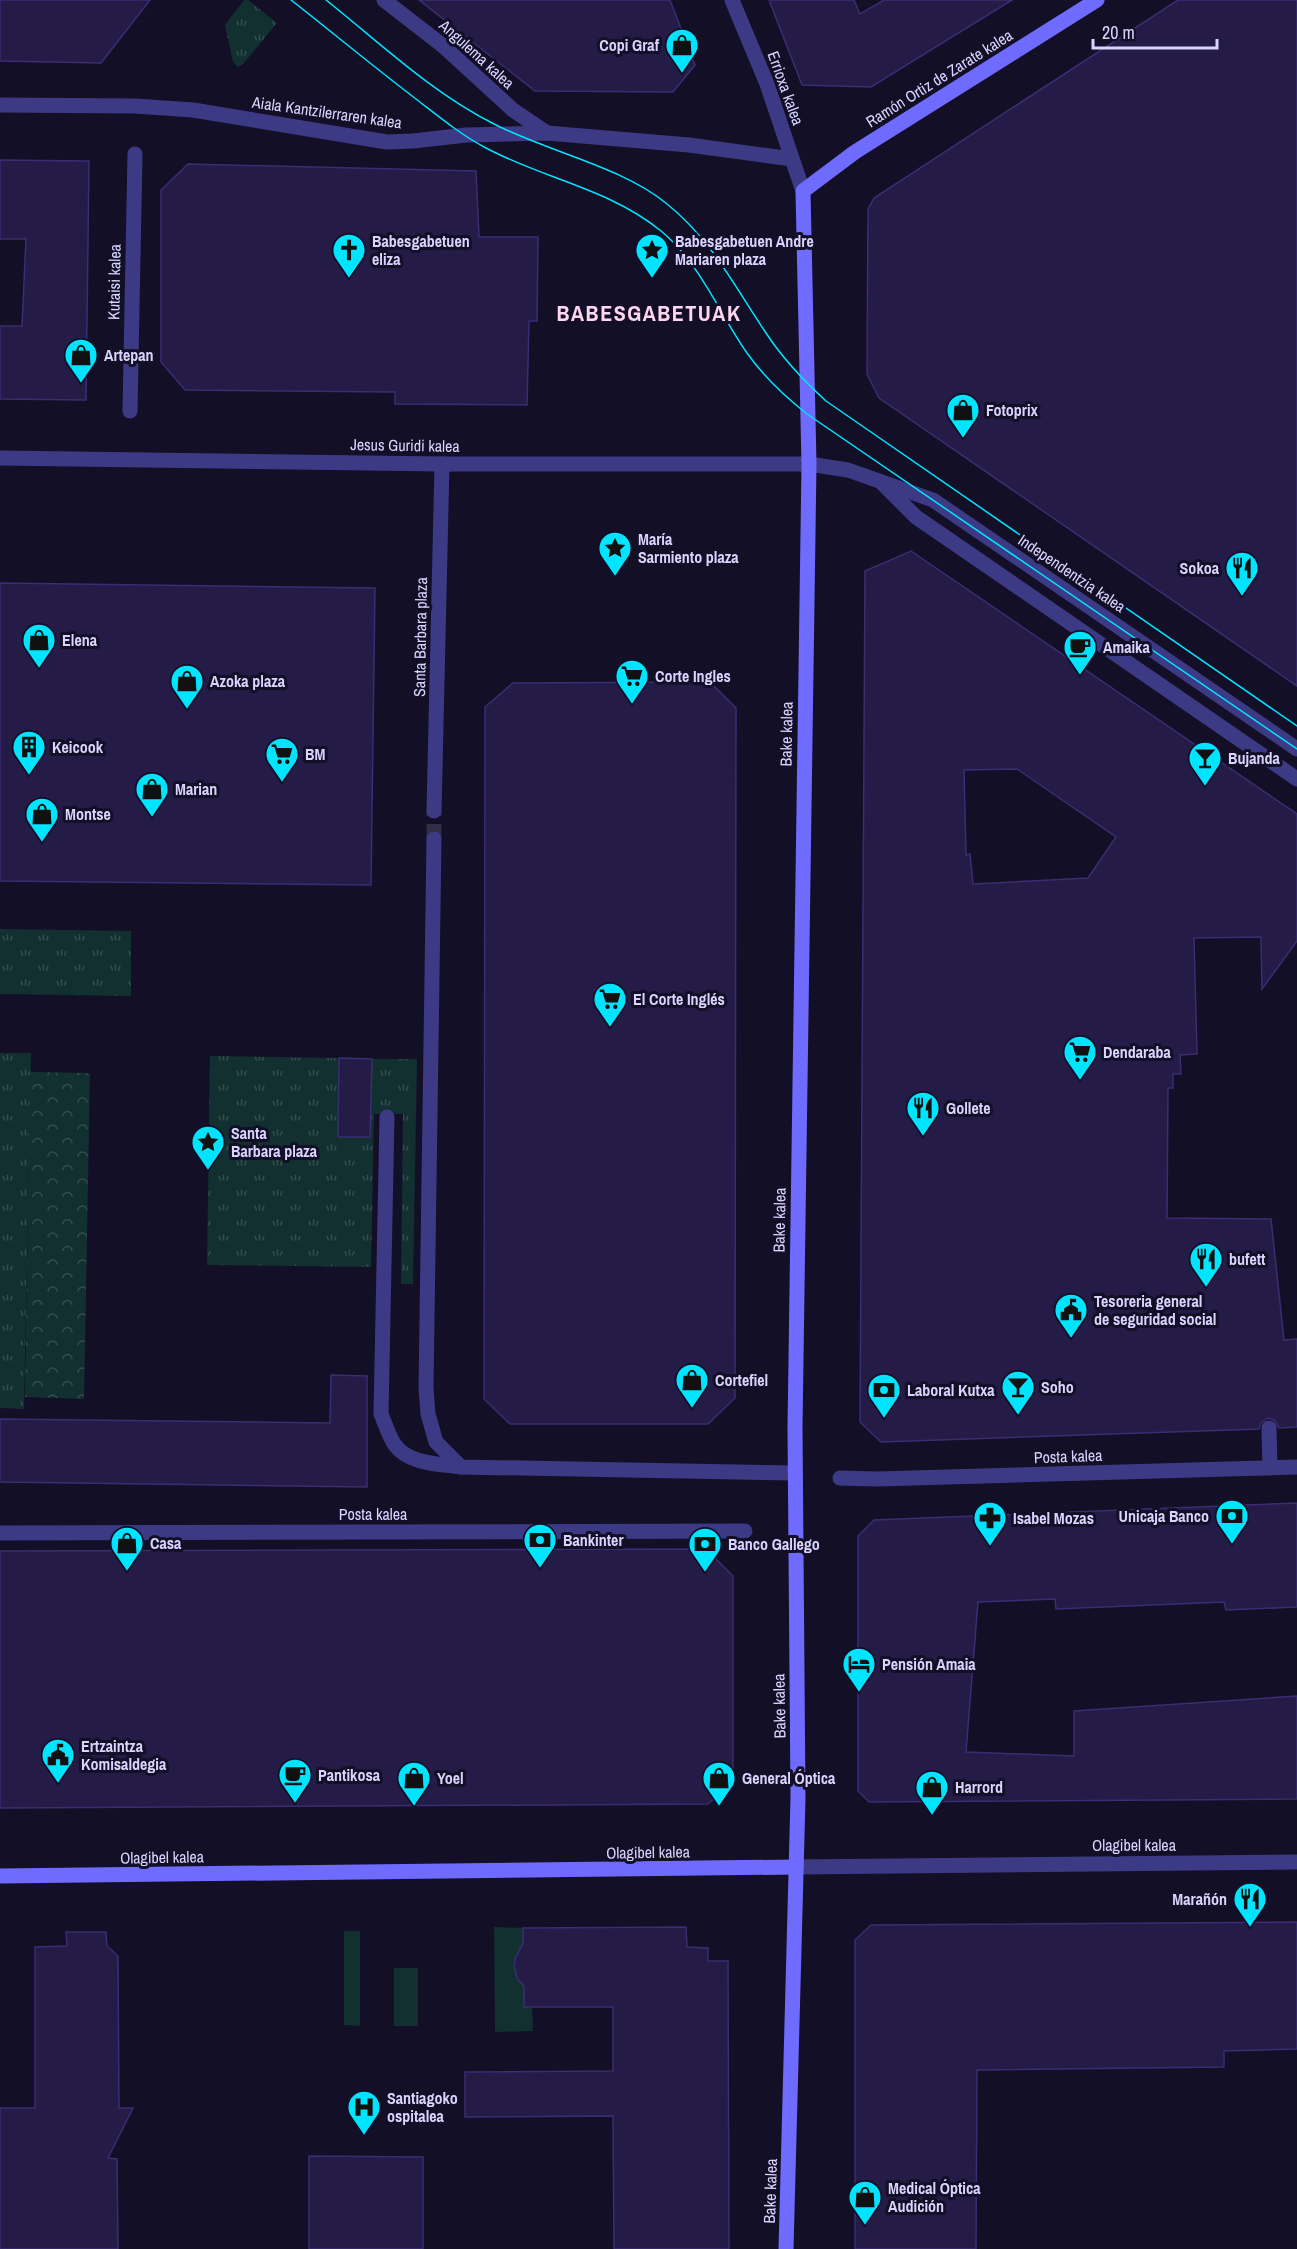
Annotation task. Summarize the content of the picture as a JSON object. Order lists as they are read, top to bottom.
{
  "streets": {
    "main road": ["Ramón Ortiz de Zarate kalea", "Bake kalea", "Olagibel kalea"],
    "street": [
      "Angulema kalea",
      "Errioxa kalea",
      "Aiala Kantzilerraren kalea",
      "Kutaisi kalea",
      "Jesus Guridi kalea",
      "Independentzia kalea",
      "Santa Barbara plaza",
      "Posta kalea"
    ]
  },
  "crossings": [
    ["Angulema kalea", "Aiala Kantzilerraren kalea"],
    ["Ramón Ortiz de Zarate kalea", "Errioxa kalea"],
    ["Ramón Ortiz de Zarate kalea", "Bake kalea"],
    ["Errioxa kalea", "Aiala Kantzilerraren kalea"],
    ["Errioxa kalea", "Bake kalea"],
    ["Jesus Guridi kalea", "Independentzia kalea"],
    ["Jesus Guridi kalea", "Santa Barbara plaza"],
    ["Jesus Guridi kalea", "Bake kalea"],
    ["Independentzia kalea", "Bake kalea"],
    ["Bake kalea", "Olagibel kalea"]
  ],
  "districts": ["BABESGABETUAK"],
  "places": {
    "shop": [
      "Copi Graf",
      "Artepan",
      "Fotoprix",
      "Elena",
      "Azoka plaza",
      "Marian",
      "Montse",
      "Cortefiel",
      "Casa",
      "Yoel",
      "General Óptica",
      "Harrord",
      "Medical Óptica Audición"
    ],
    "church": ["Babesgabetuen eliza"],
    "place": ["Babesgabetuen Andre Mariaren plaza", "María Sarmiento plaza", "Santa Barbara plaza"],
    "restaurant": [
      "Sokoa",
      "Gollete",
      "bufett",
      "Marañón"
    ],
    "cafe": ["Amaika", "Pantikosa"],
    "supermarket": [
      "Corte Ingles",
      "BM",
      "El Corte Inglés",
      "Dendaraba"
    ],
    "building": ["Keicook"],
    "bar": ["Bujanda", "Soho"],
    "public building": ["Tesoreria general de seguridad social", "Ertzaintza Komisaldegia"],
    "bank": [
      "Laboral Kutxa",
      "Unicaja Banco",
      "Bankinter",
      "Banco Gallego"
    ],
    "pharmacy": ["Isabel Mozas"],
    "hotel": ["Pensión Amaia"],
    "hospital": ["Santiagoko ospitalea"]
  },
  "scale_bar": "20 m"
}
